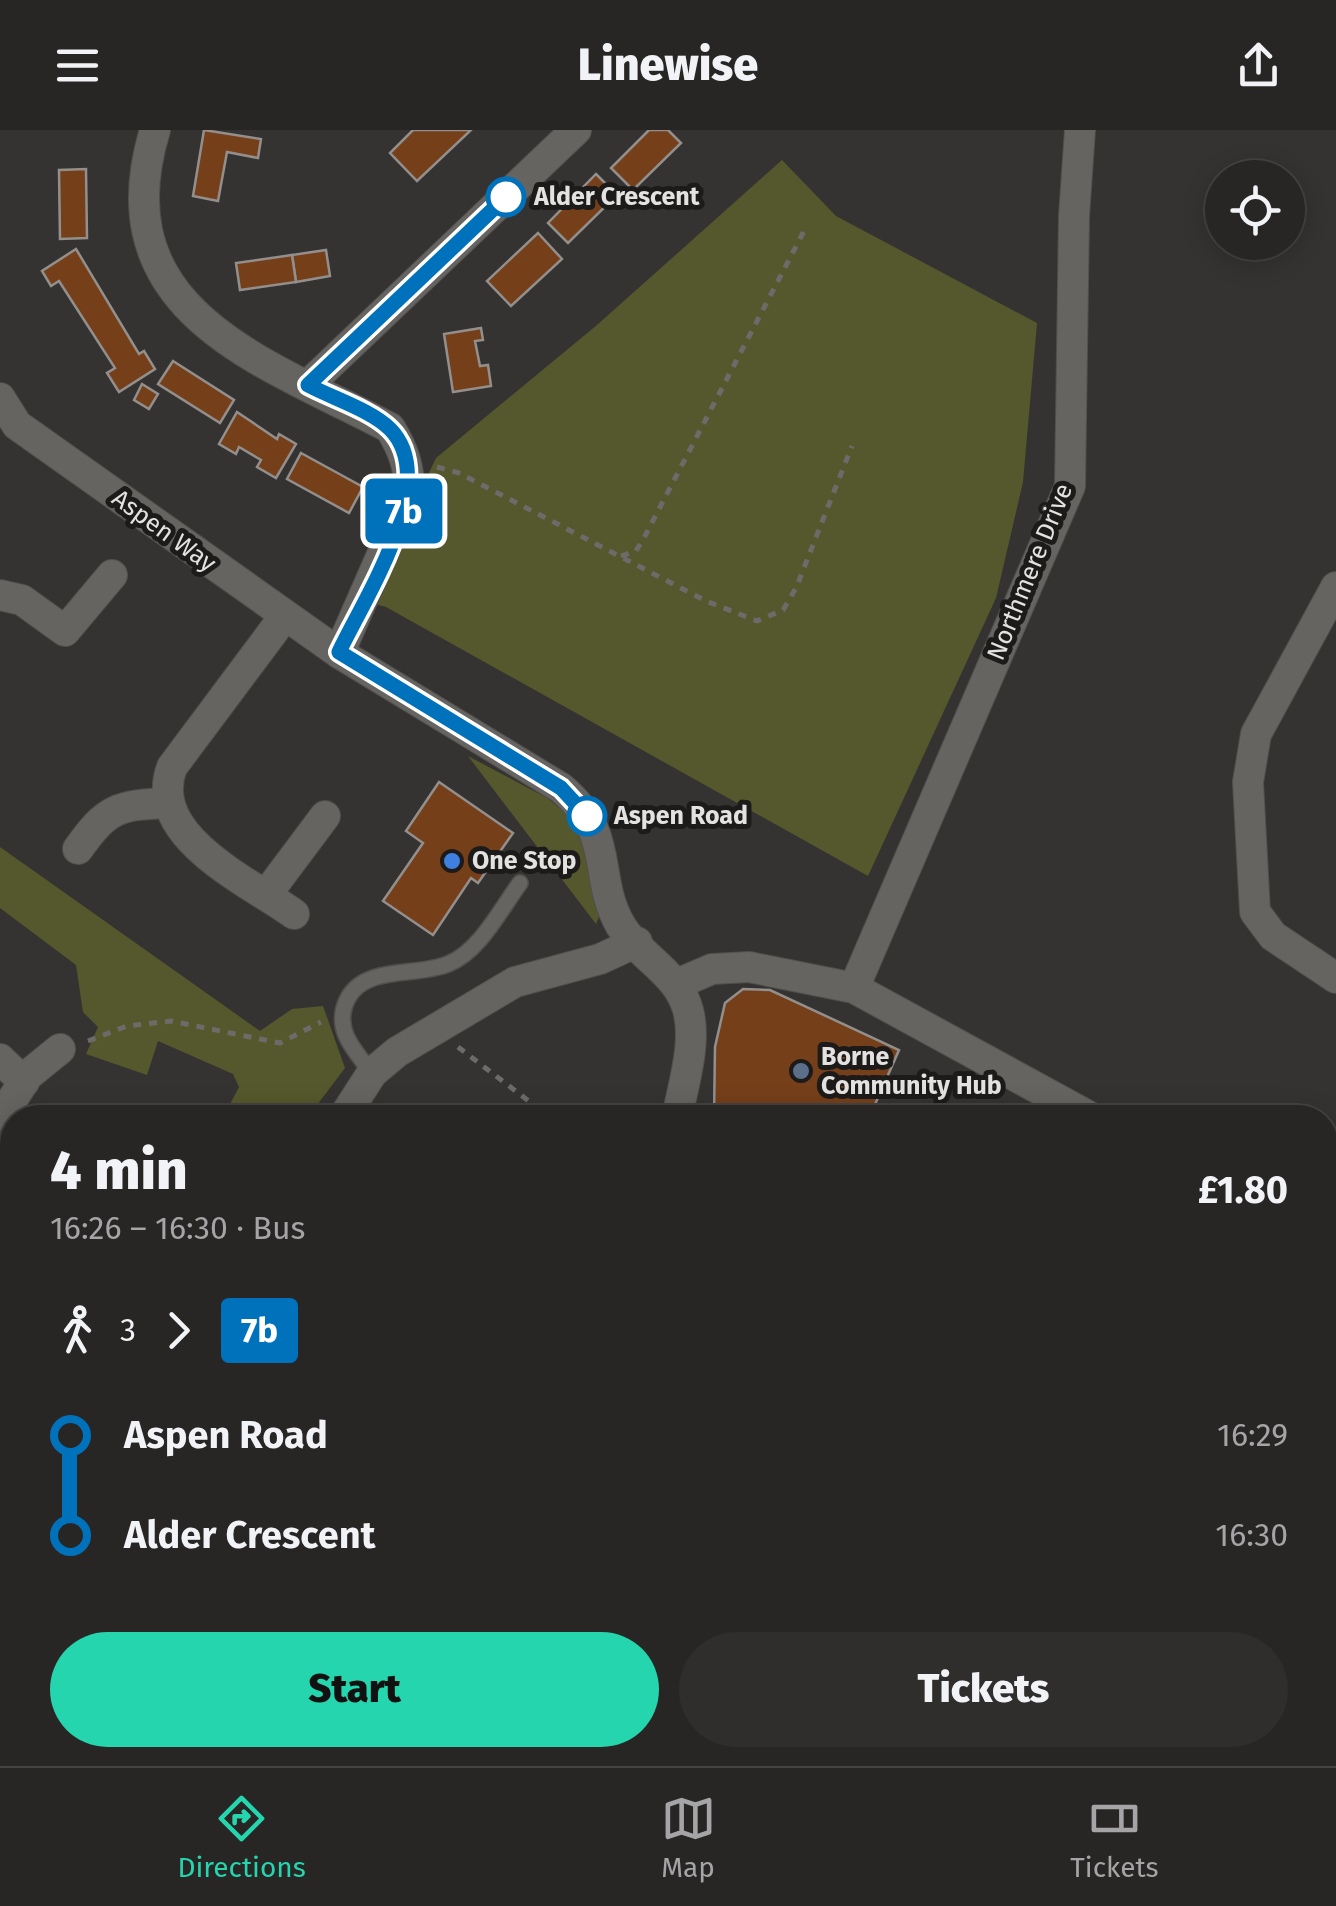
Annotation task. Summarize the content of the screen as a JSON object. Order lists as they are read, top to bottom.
{
  "streets": {
    "street": ["Aspen Way", "Northmere Drive"]
  },
  "places": [
    "Alder Crescent",
    "Aspen Road",
    "One Stop",
    "Borne Community Hub"
  ],
  "lines": ["bus line 7b"],
  "page": {
    "header": "Linewise",
    "on_map": "7b",
    "heading": ["4 min", "16:26 – 16:30 · Bus", "£1.80"],
    "legs": ["3", "7b"],
    "list": [
      {
        "name": "Aspen Road",
        "value": "16:29"
      },
      {
        "name": "Alder Crescent",
        "value": "16:30"
      }
    ],
    "buttons": ["Start", "Tickets"],
    "tabs": ["Directions", "Map", "Tickets"]
  }
}
